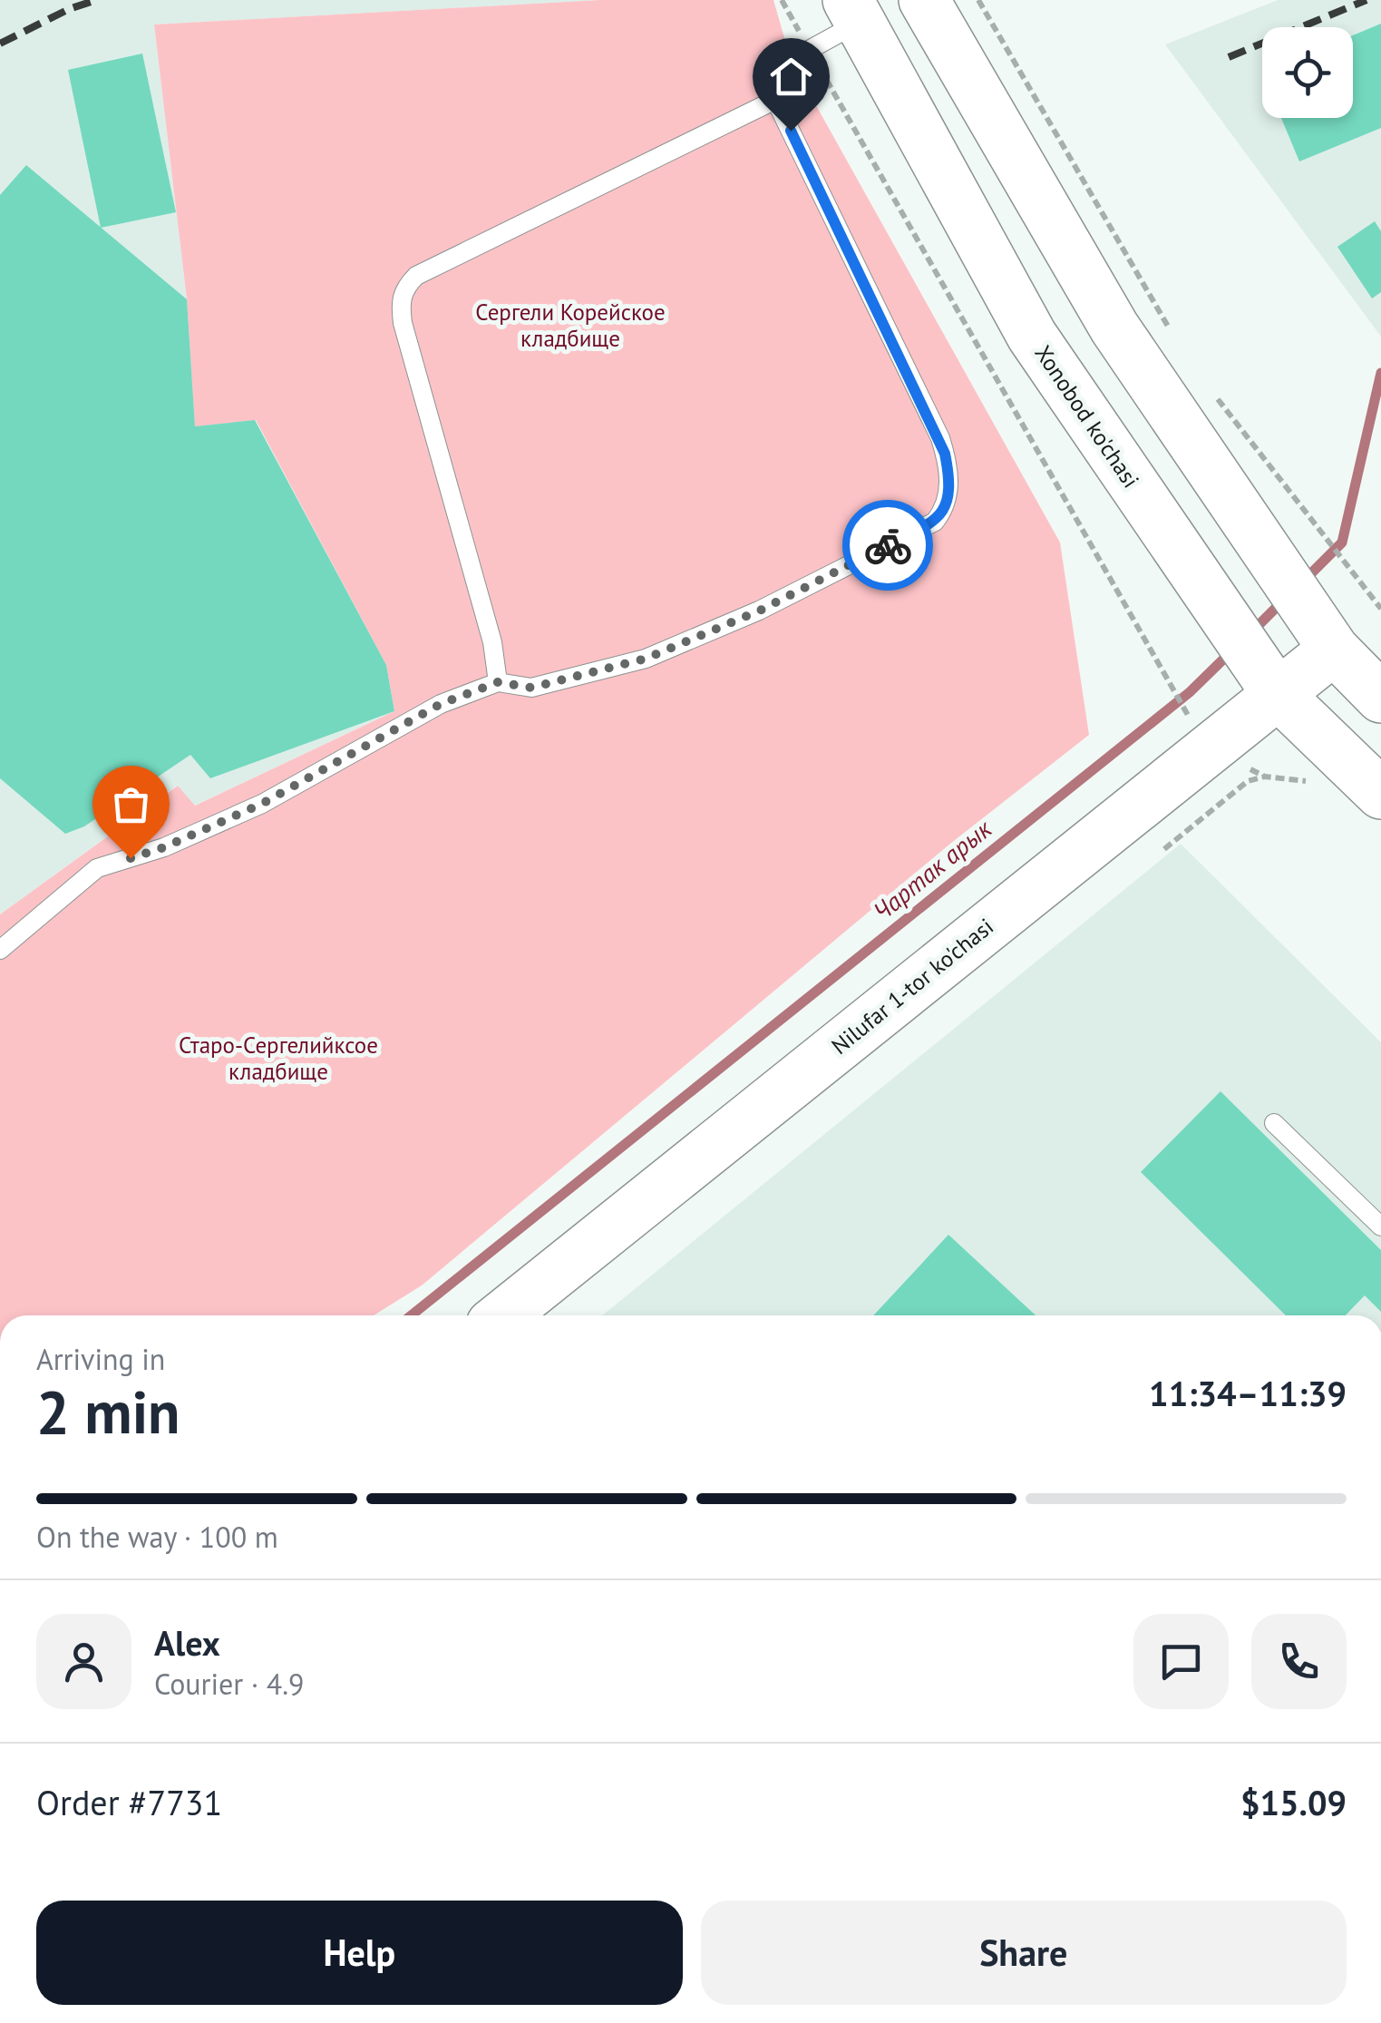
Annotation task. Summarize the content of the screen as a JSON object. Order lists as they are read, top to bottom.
{
  "streets": {
    "street": ["Xonobod ko'chasi", "Nilufar 1-tor ko'chasi"]
  },
  "crossings": [
    ["Xonobod ko'chasi", "Nilufar 1-tor ko'chasi"]
  ],
  "water": ["Чартак арык"],
  "parks": ["Сергели Корейское кладбище", "Старо-Сергелийксое кладбище"],
  "page": {
    "heading": ["2 min", "Arriving in", "11:34–11:39"],
    "panel": [
      "Alex",
      "Courier · 4.9",
      "Order #7731",
      "$15.09"
    ],
    "bar": "On the way · 100 m",
    "buttons": ["Help", "Share"]
  }
}
